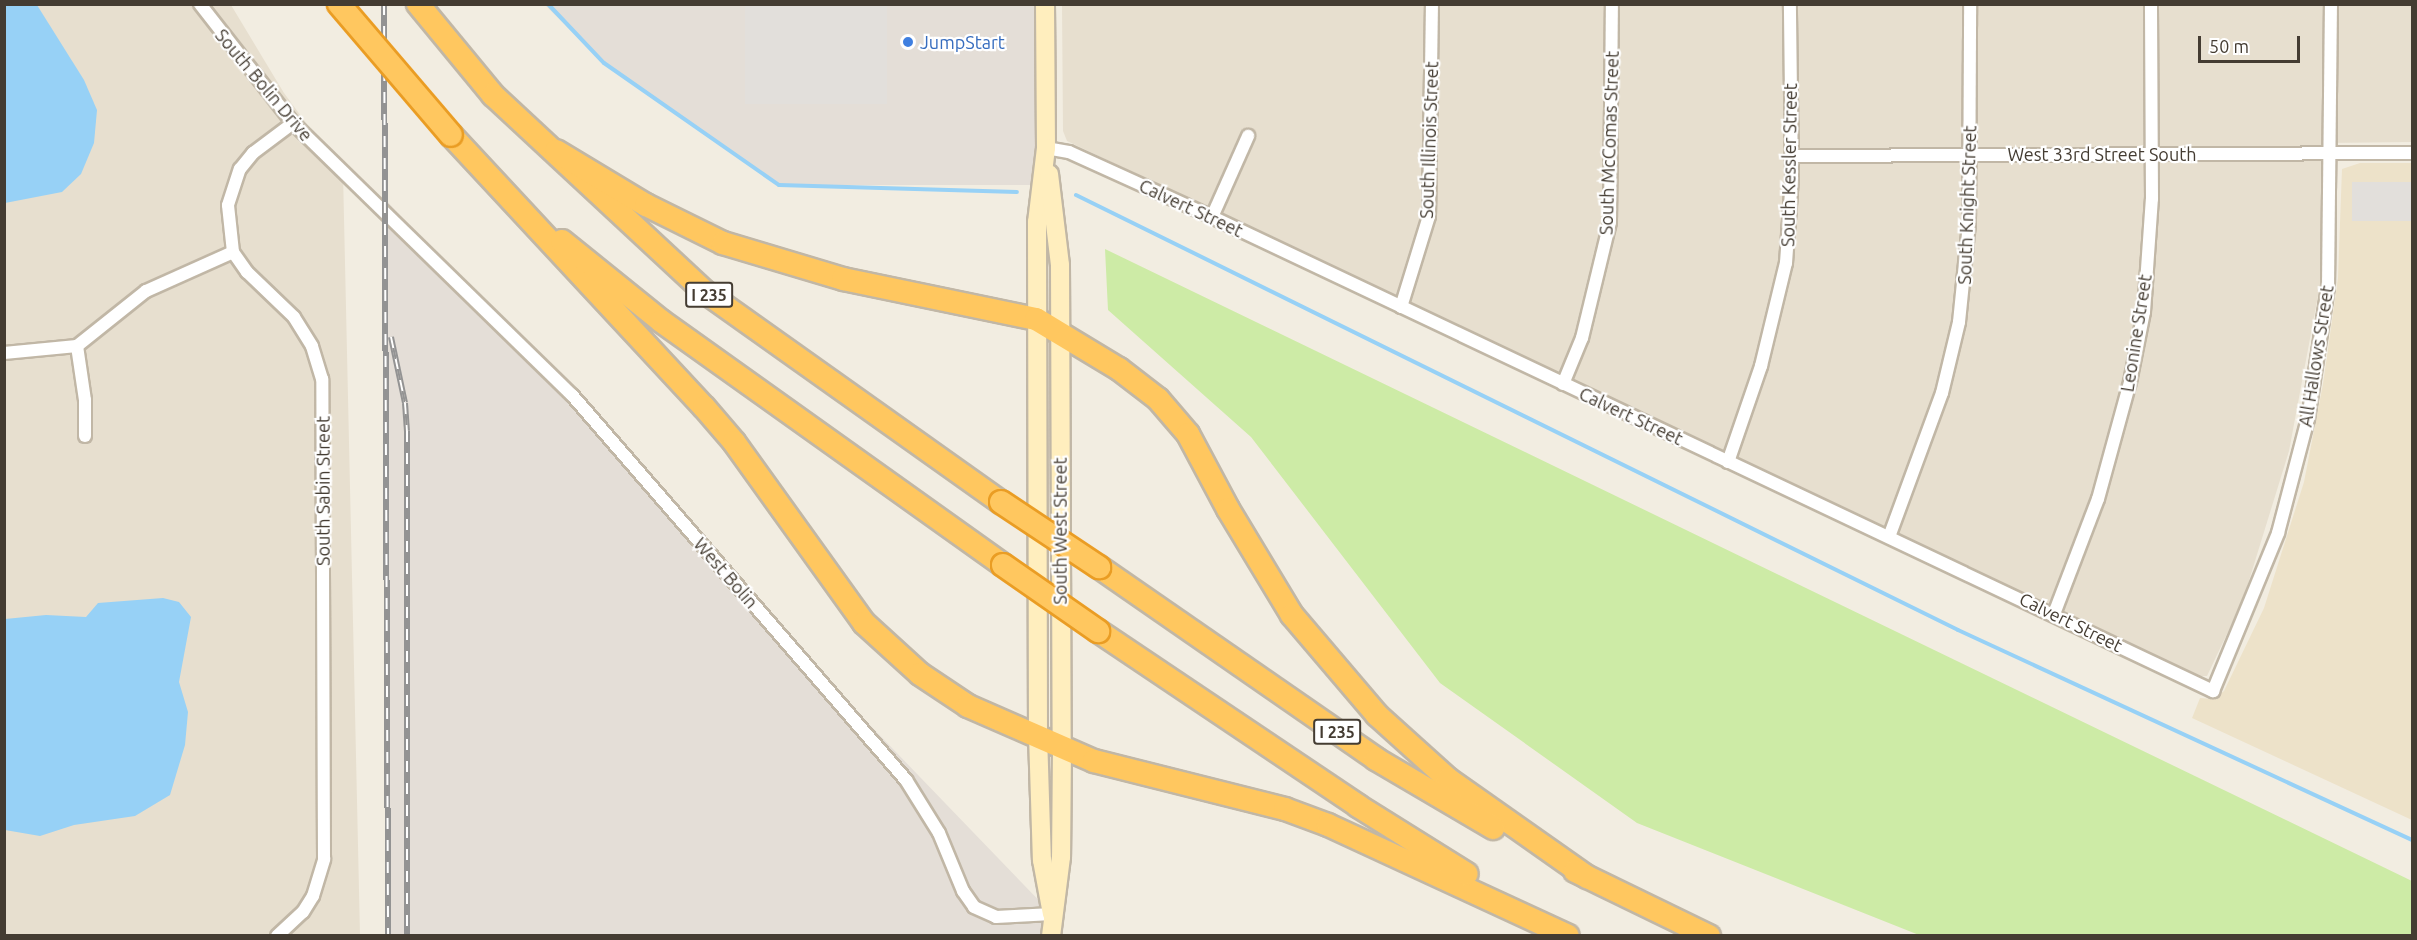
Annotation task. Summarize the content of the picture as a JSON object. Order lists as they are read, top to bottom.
{
  "streets": {
    "highway": ["I 235"],
    "street": [
      "South Bolin Drive",
      "South Illinois Street",
      "South McComas Street",
      "West 33rd Street South",
      "South Kessler Street",
      "South Knight Street",
      "Calvert Street",
      "Leonine Street",
      "All Hallows Street",
      "South Sabin Street",
      "South West Street",
      "West Bolin"
    ]
  },
  "crossings": [
    ["South Bolin Drive", "West Bolin"],
    ["South Illinois Street", "Calvert Street"],
    ["South McComas Street", "Calvert Street"],
    ["West 33rd Street South", "South Kessler Street"],
    ["West 33rd Street South", "South Knight Street"],
    ["West 33rd Street South", "Leonine Street"],
    ["West 33rd Street South", "All Hallows Street"],
    ["South Kessler Street", "Calvert Street"],
    ["South Knight Street", "Calvert Street"],
    ["Calvert Street", "Leonine Street"],
    ["Calvert Street", "All Hallows Street"],
    ["Calvert Street", "South West Street"],
    ["South West Street", "West Bolin"]
  ],
  "places": ["JumpStart"],
  "scale_bar": "50 m"
}
